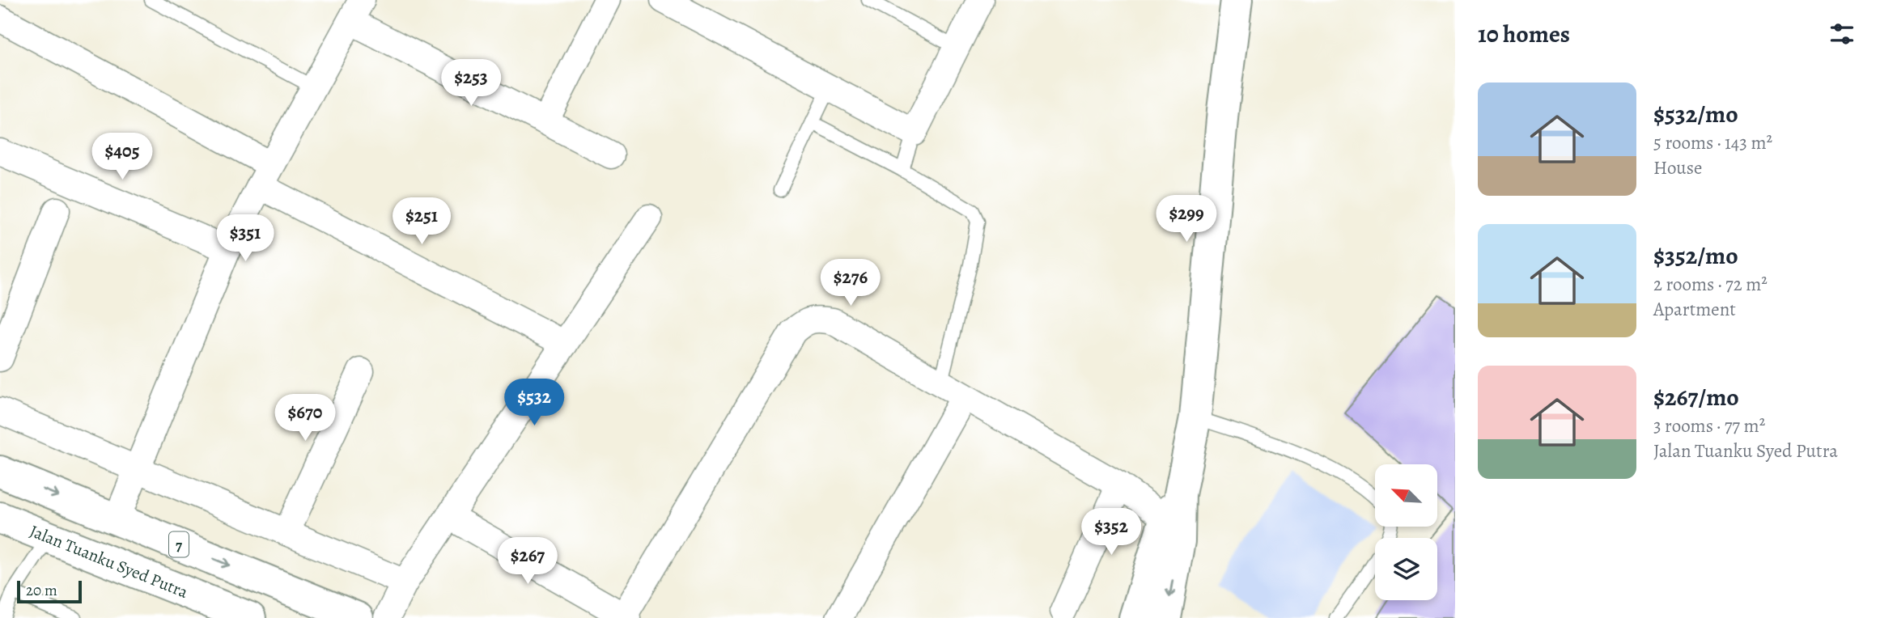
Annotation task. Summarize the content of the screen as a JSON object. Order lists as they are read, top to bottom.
{
  "streets": {
    "main road": ["7", "Jalan Tuanku Syed Putra"]
  },
  "scale_bar": "20 m",
  "north": "top left",
  "page": {
    "heading": "10 homes",
    "price": [
      "$253",
      "$405",
      "$299",
      "$251",
      "$351",
      "$276",
      "$532",
      "$670",
      "$352",
      "$267"
    ],
    "list": [
      {
        "name": "$532/mo",
        "note": "5 rooms · 143 m² · House"
      },
      {
        "name": "$352/mo",
        "note": "2 rooms · 72 m² · Apartment"
      },
      {
        "name": "$267/mo",
        "note": "3 rooms · 77 m² · Jalan Tuanku Syed Putra"
      }
    ],
    "scale": "20 m"
  }
}
